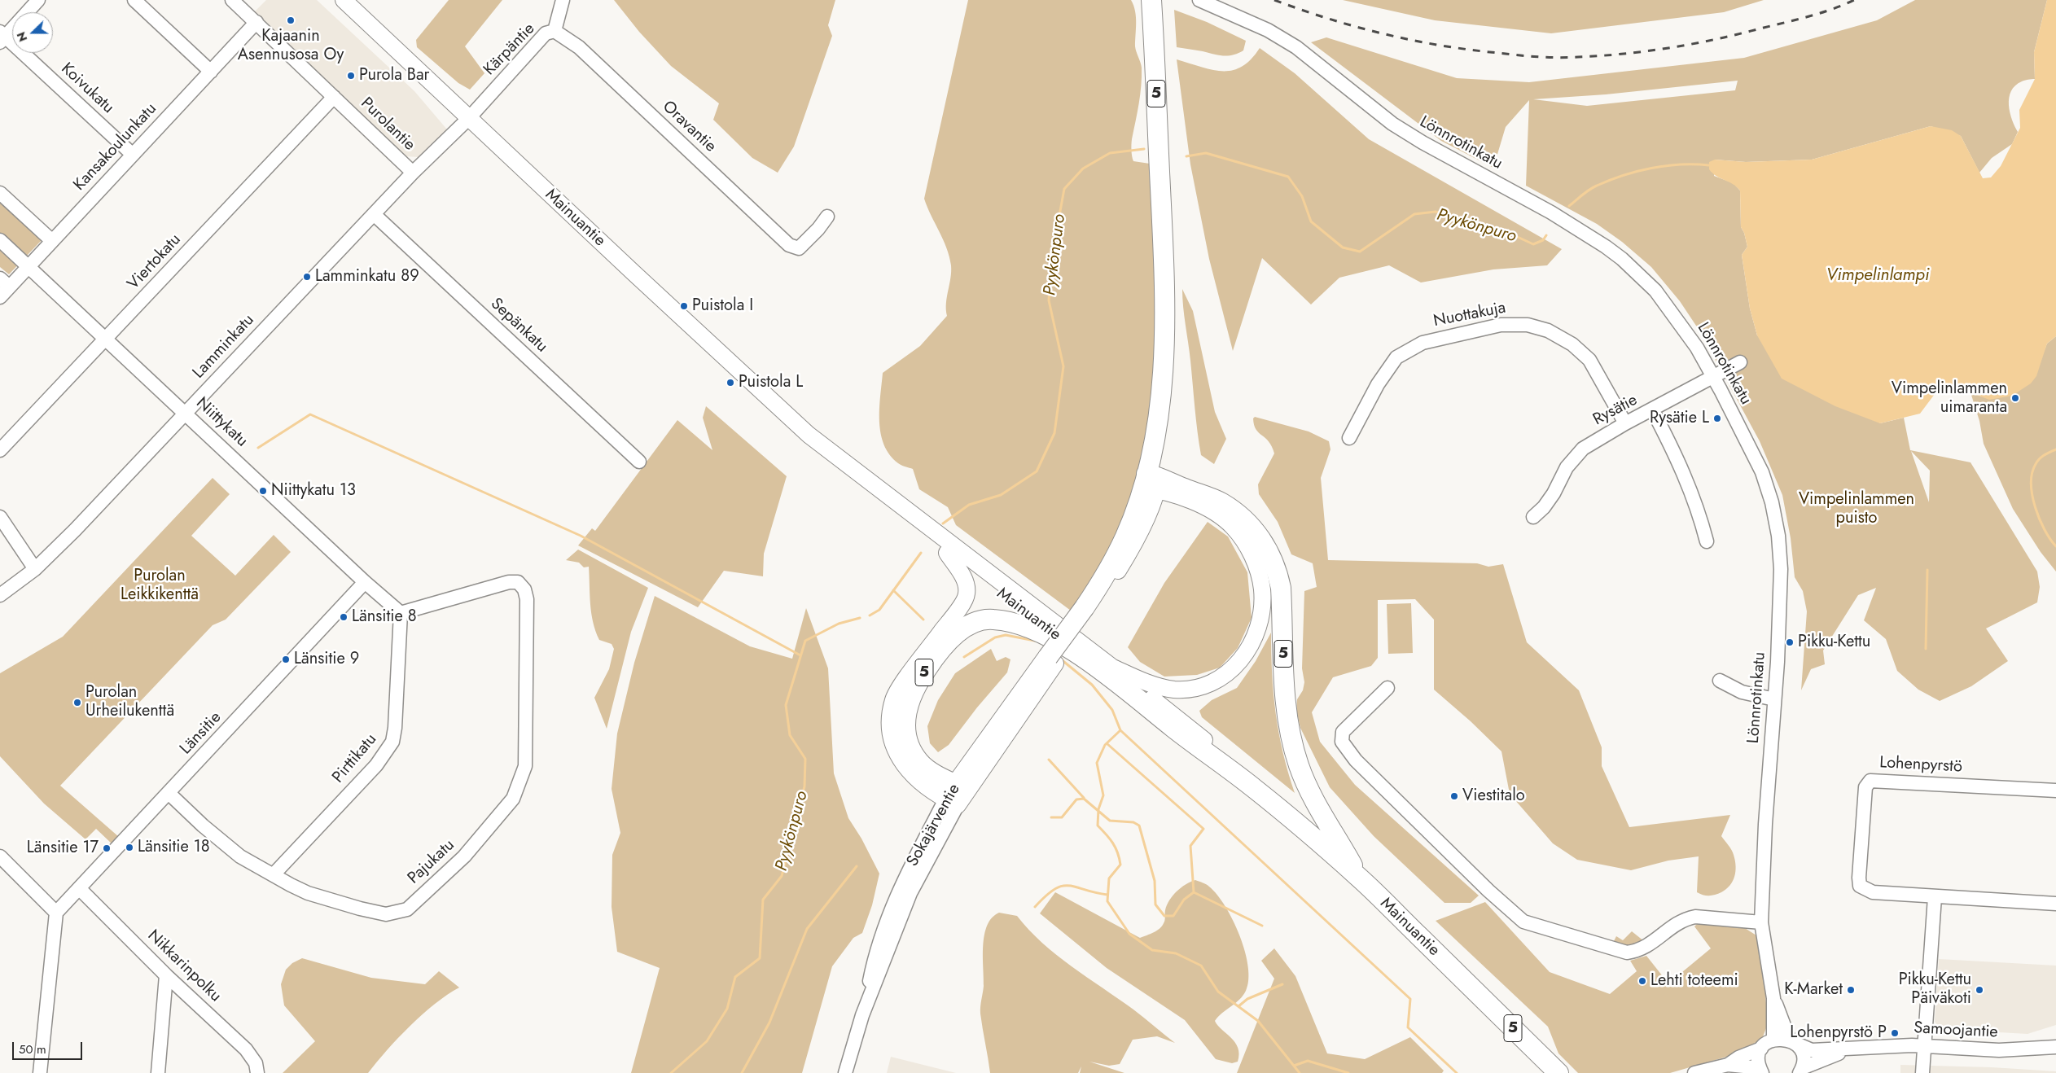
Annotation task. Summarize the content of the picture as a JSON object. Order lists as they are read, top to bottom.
{
  "streets": {
    "highway": ["5", "Mainuantie", "Sokajärventie"],
    "street": [
      "Kärpäntie",
      "Koivukatu",
      "Purolantie",
      "Oravantie",
      "Lönnrotinkatu",
      "Kansakoulunkatu",
      "Viertokatu",
      "Nuottakuja",
      "Sepänkatu",
      "Lamminkatu",
      "Rysätie",
      "Niittykatu",
      "Länsitie",
      "Pirttikatu",
      "Lohenpyrstö",
      "Pajukatu",
      "Nikkarinpolku",
      "Samoojantie"
    ]
  },
  "crossings": [
    ["Kärpäntie", "Oravantie"],
    ["Kärpäntie", "Mainuantie"],
    ["Kärpäntie", "Lamminkatu"],
    ["Koivukatu", "Kansakoulunkatu"],
    ["5", "Mainuantie"],
    ["5", "Sokajärventie"],
    ["Purolantie", "Kansakoulunkatu"],
    ["Purolantie", "Viertokatu"],
    ["Purolantie", "Lamminkatu"],
    ["Lönnrotinkatu", "Rysätie"],
    ["Lönnrotinkatu", "Samoojantie"],
    ["Kansakoulunkatu", "Niittykatu"],
    ["Mainuantie", "Lamminkatu"],
    ["Viertokatu", "Niittykatu"],
    ["Nuottakuja", "Rysätie"],
    ["Sepänkatu", "Lamminkatu"],
    ["Lamminkatu", "Niittykatu"],
    ["Niittykatu", "Länsitie"],
    ["Länsitie", "Pajukatu"],
    ["Länsitie", "Nikkarinpolku"],
    ["Pirttikatu", "Pajukatu"]
  ],
  "water": ["Pyykönpuro", "Vimpelinlampi"],
  "parks": ["Vimpelinlammen puisto", "Purolan Leikkikenttä"],
  "places": [
    "Kajaanin Asennusosa Oy",
    "Purola Bar",
    "Lamminkatu 89",
    "Puistola I",
    "Puistola L",
    "Vimpelinlammen uimaranta",
    "Rysätie L",
    "Niittykatu 13",
    "Länsitie 8",
    "Pikku-Kettu",
    "Länsitie 9",
    "Purolan Urheilukenttä",
    "Viestitalo",
    "Länsitie 18",
    "Länsitie 17",
    "Lehti toteemi",
    "K-Market",
    "Pikku-Kettu Päiväkoti",
    "Lohenpyrstö P"
  ],
  "scale_bar": "50 m",
  "north": "left"
}
